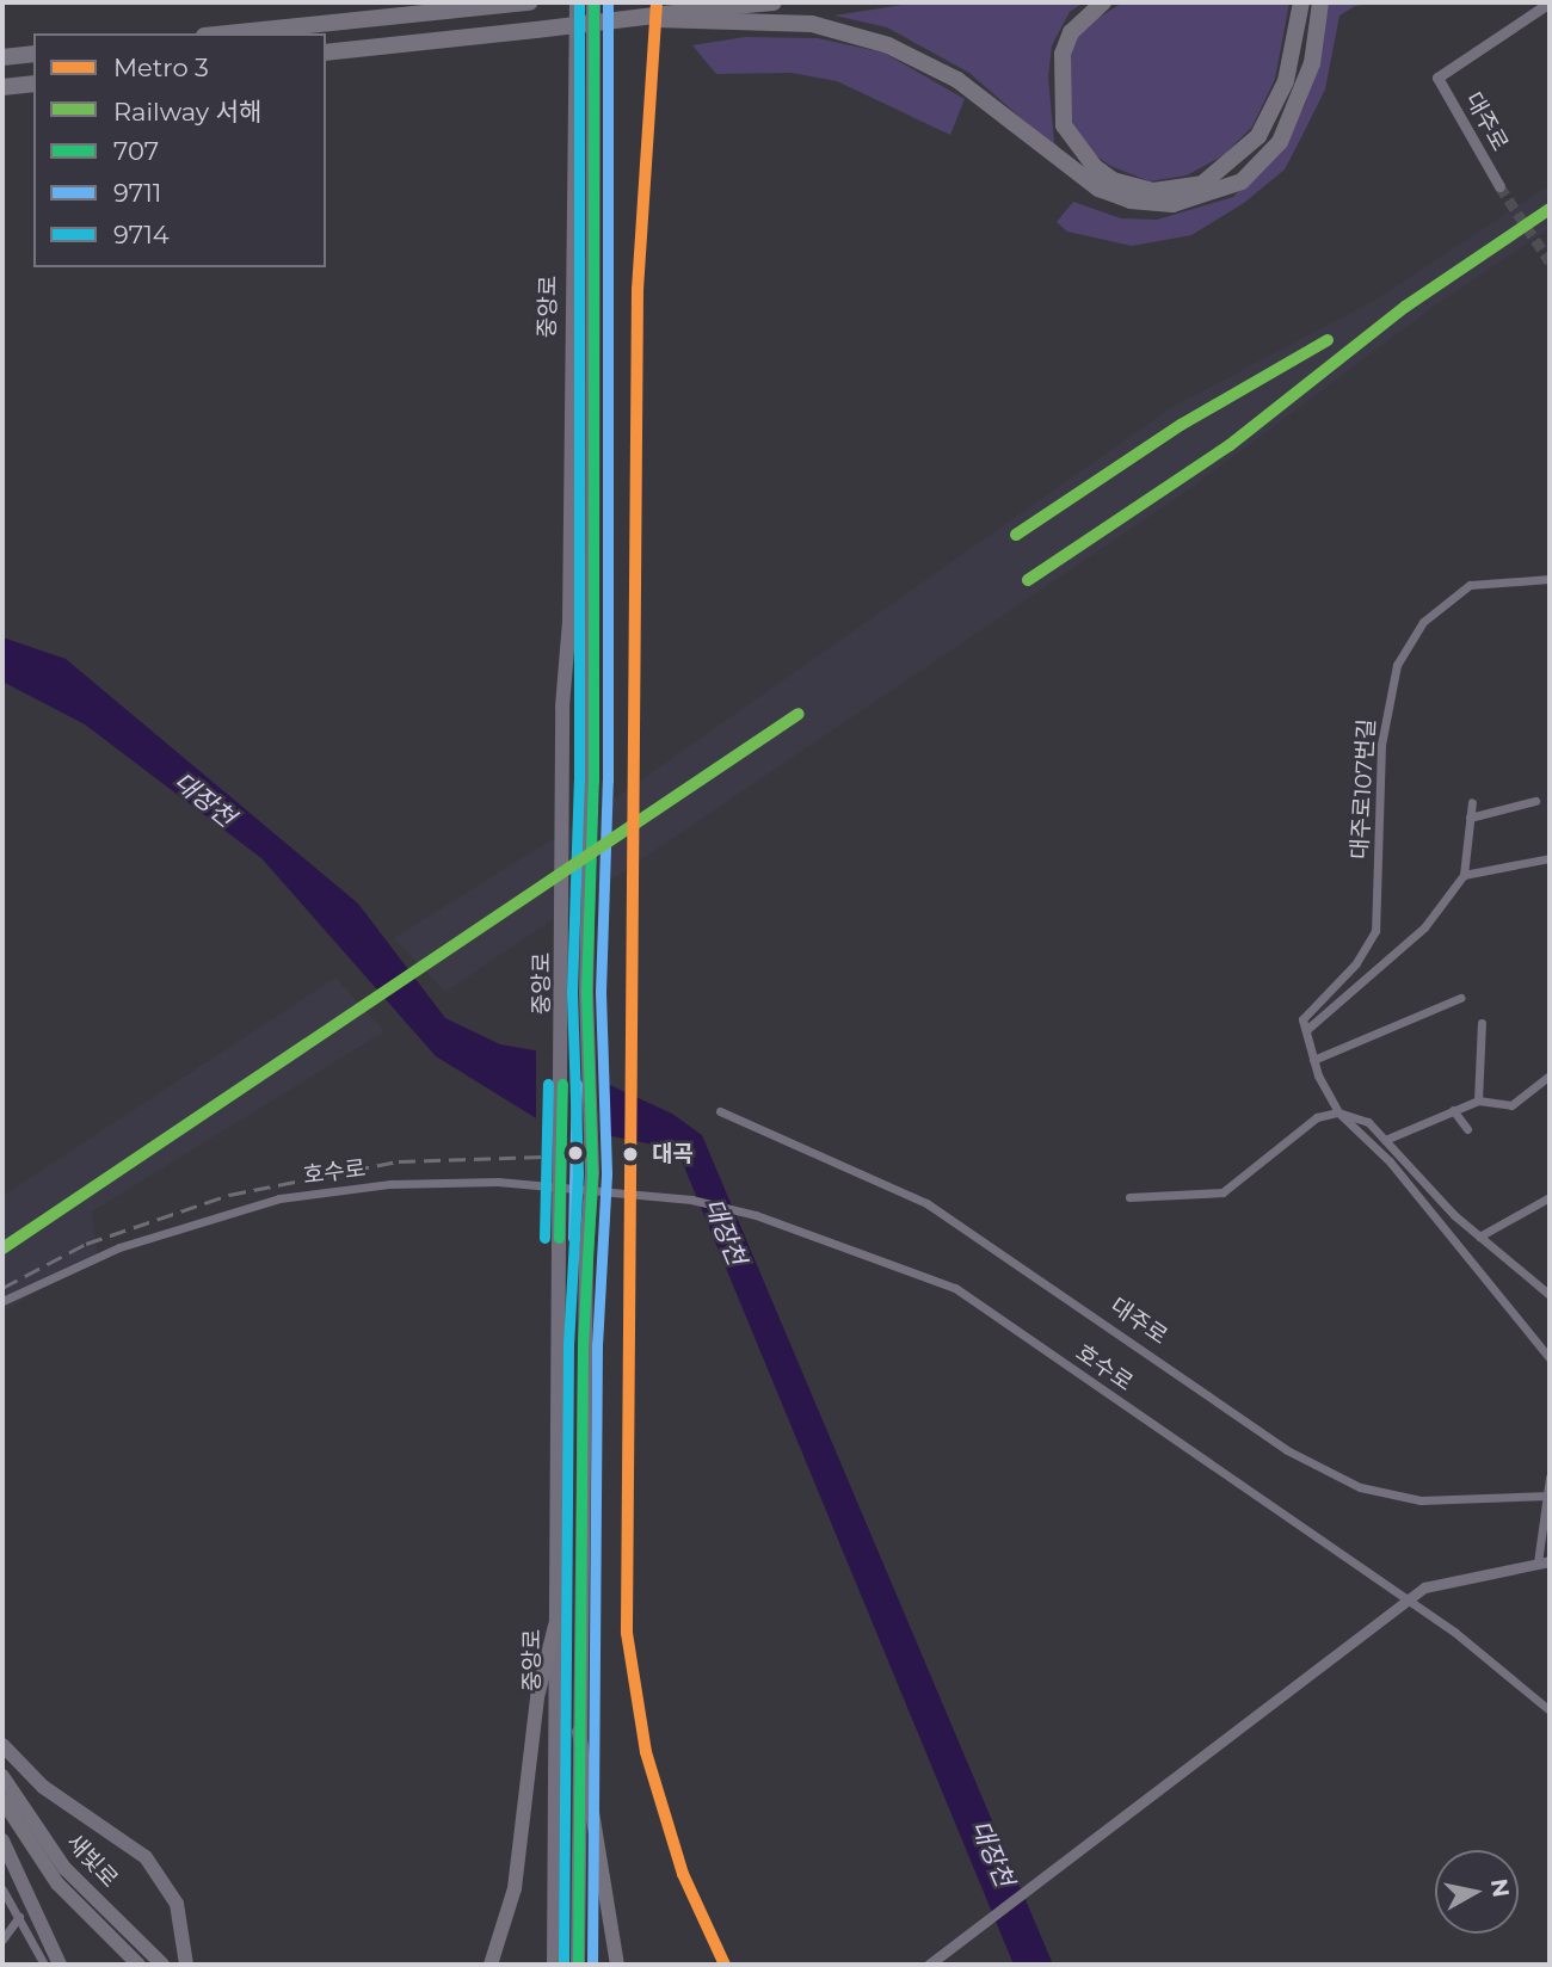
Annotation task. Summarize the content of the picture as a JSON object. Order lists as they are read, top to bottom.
{
  "streets": {
    "highway": ["새빛로"],
    "main road": ["중앙로"],
    "street": ["대주로", "대주로107번길", "호수로"]
  },
  "water": ["대장천"],
  "places": ["대곡"],
  "lines": [
    "metro line 3",
    "transit line 707",
    "transit line 9711",
    "transit line 9714",
    "rail line 서해"
  ],
  "legend": [
    "Metro 3",
    "Railway 서해",
    "707",
    "9711",
    "9714"
  ],
  "north": "right"
}
